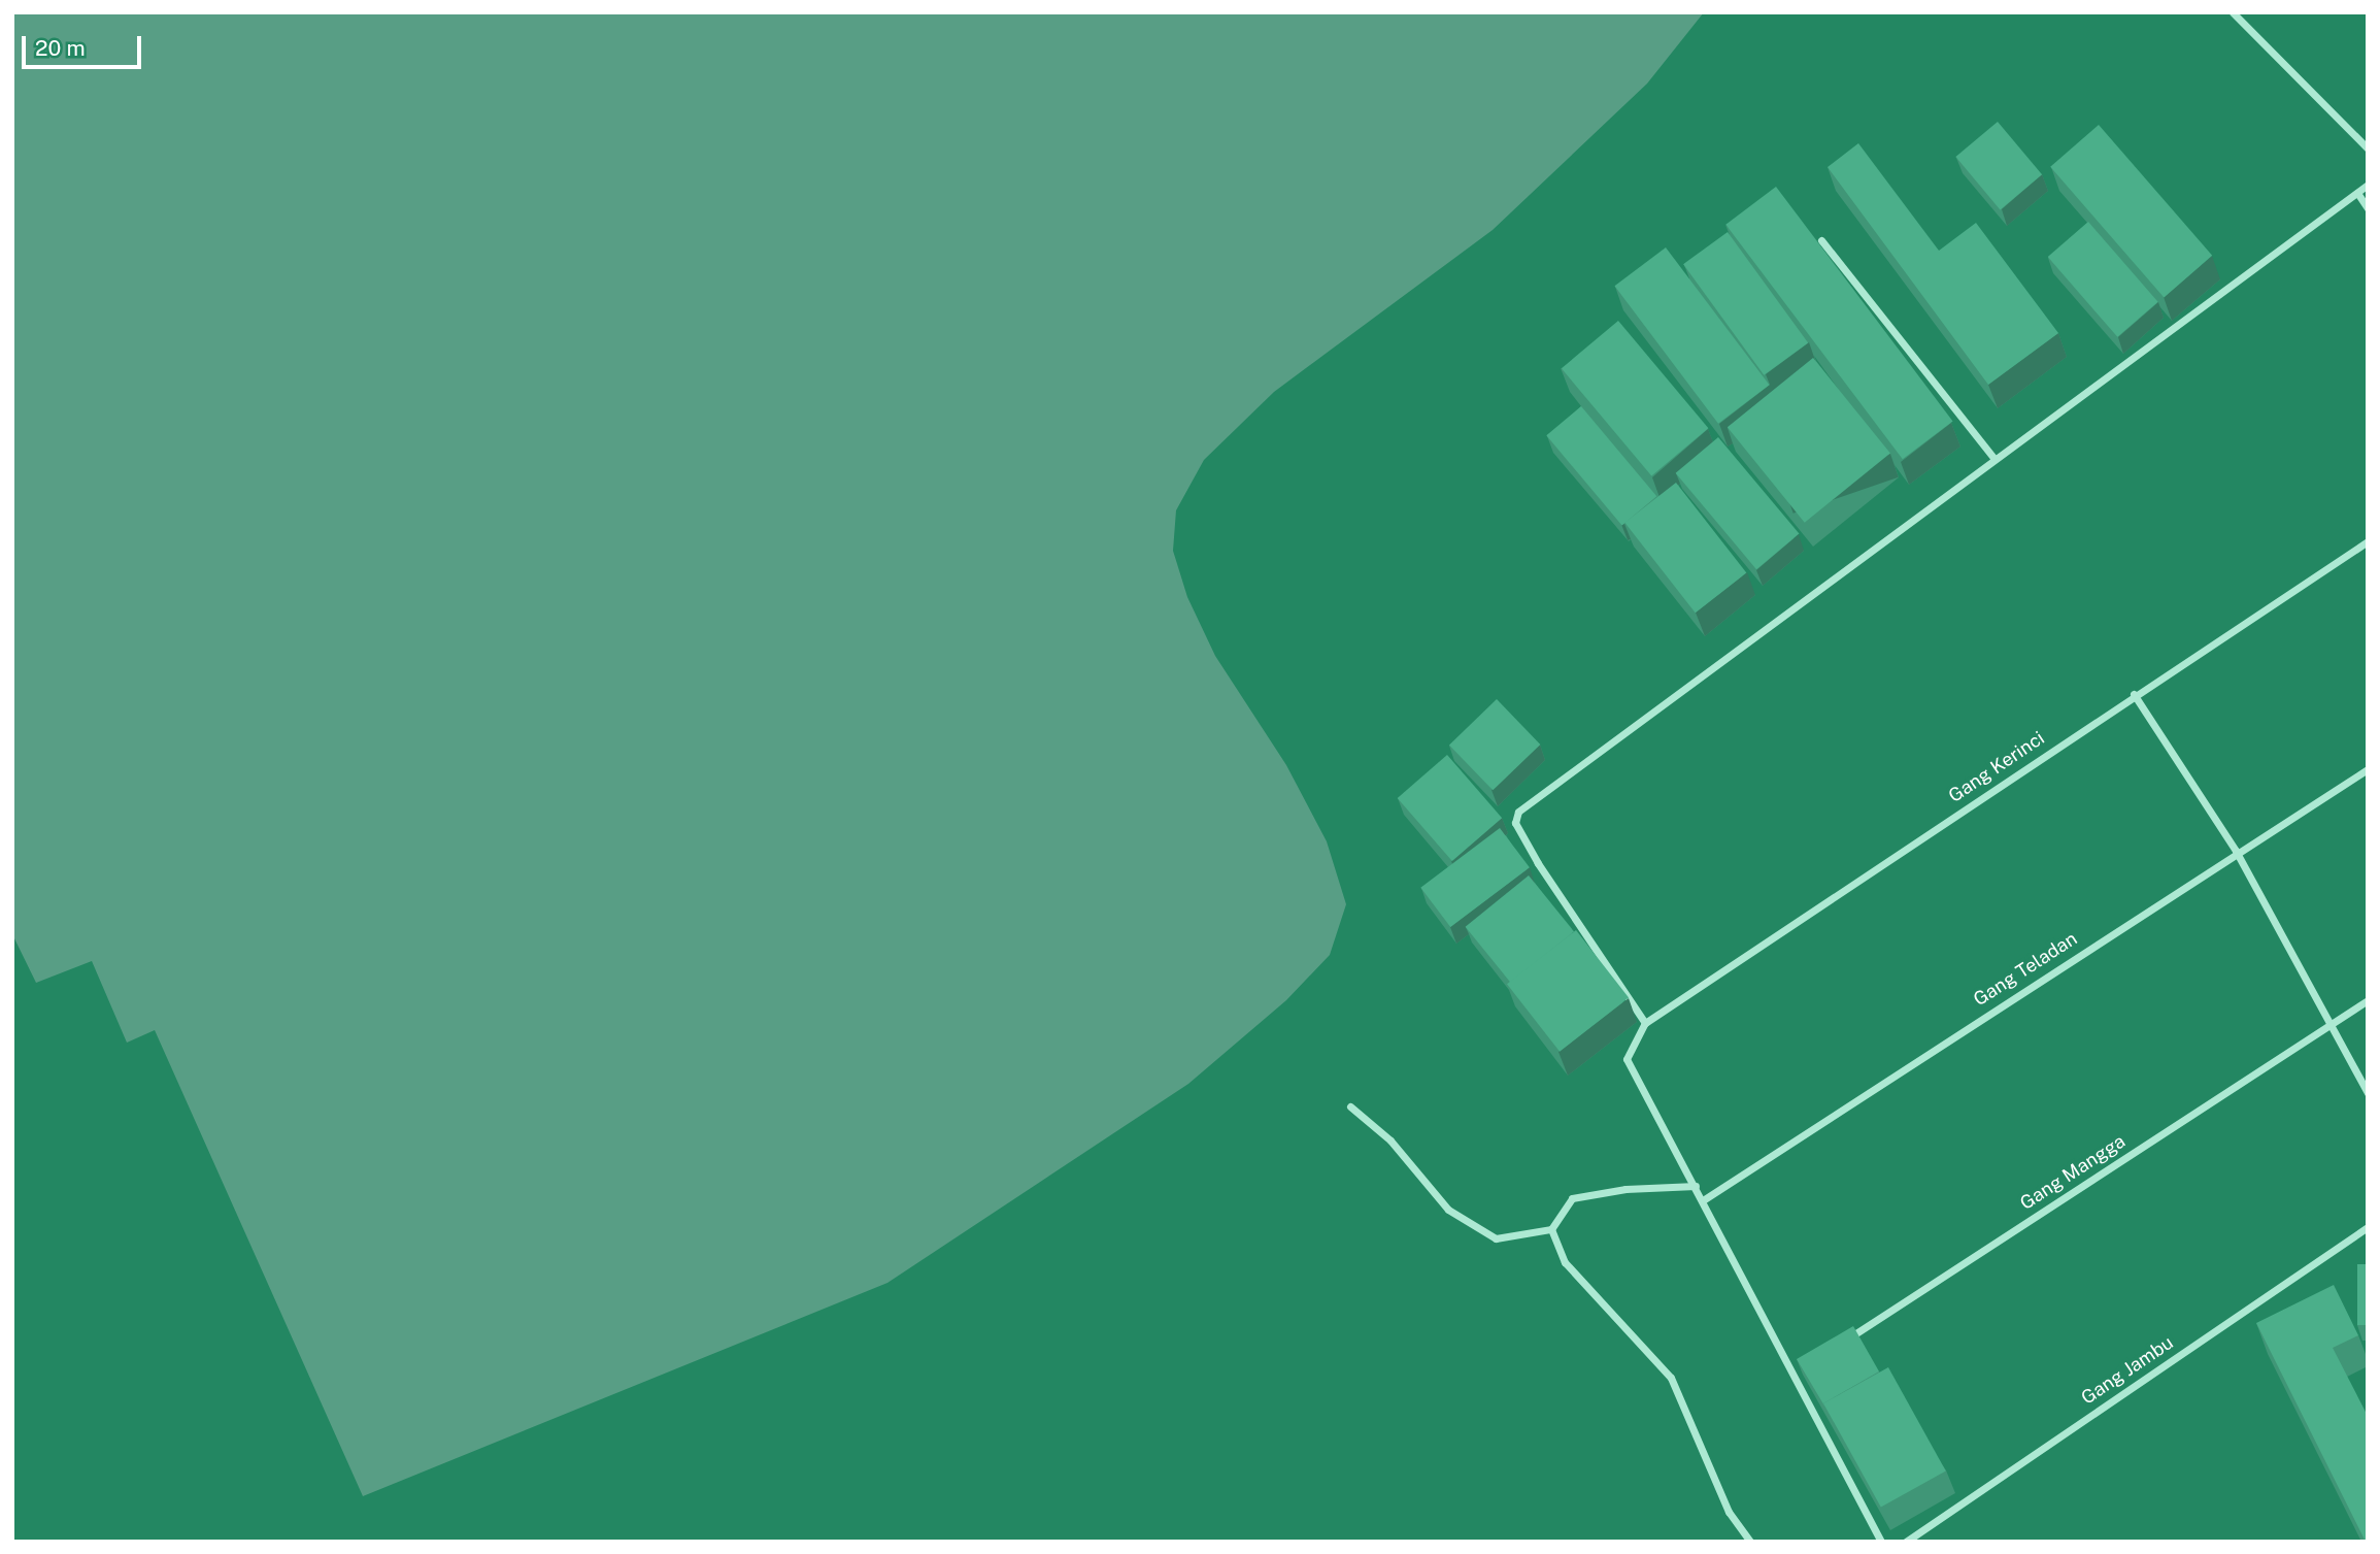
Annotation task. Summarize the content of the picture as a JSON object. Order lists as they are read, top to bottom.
{
  "streets": {
    "street": [
      "Gang Kerinci",
      "Gang Teladan",
      "Gang Mangga",
      "Gang Jambu"
    ]
  },
  "scale_bar": "20 m"
}
